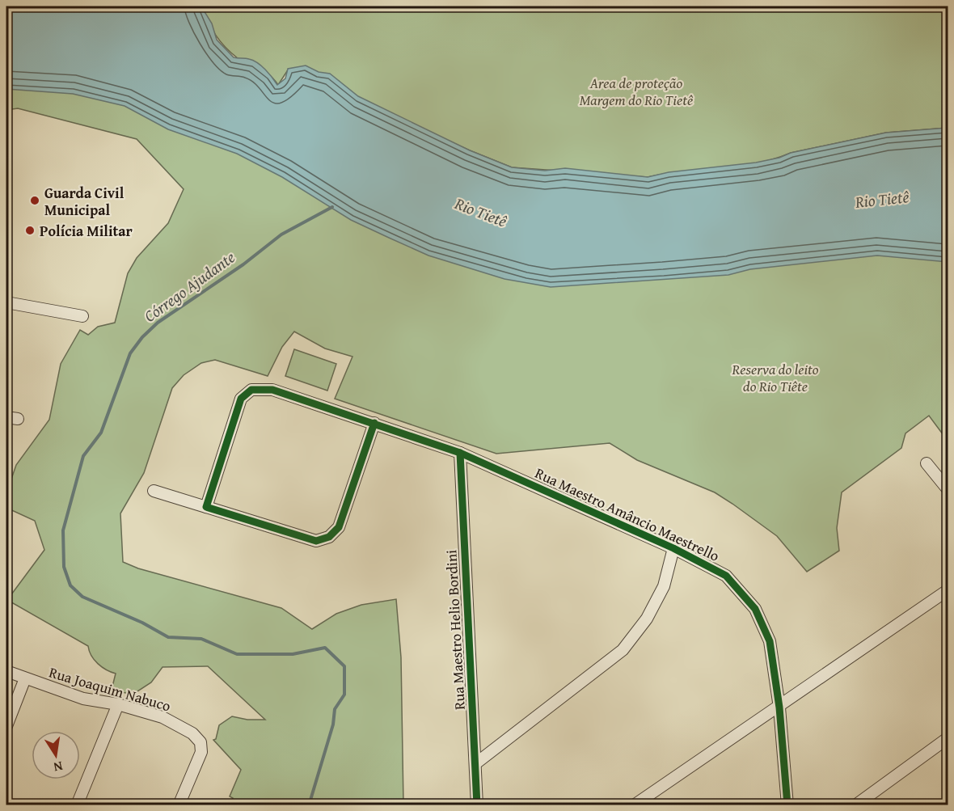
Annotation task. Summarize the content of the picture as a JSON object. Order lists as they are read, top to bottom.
{
  "streets": {
    "street": ["Rua Maestro Amâncio Maestrello", "Rua Maestro Helio Bordini", "Rua Joaquim Nabuco"]
  },
  "crossings": [
    ["Rua Maestro Amâncio Maestrello", "Rua Maestro Helio Bordini"]
  ],
  "water": ["Rio Tietê", "Córrego Ajudante"],
  "parks": ["Area de proteção Margem do Rio Tietê", "Reserva do leito do Rio Tiête"],
  "places": ["Guarda Civil Municipal", "Polícia Militar"],
  "north": "bottom"
}
